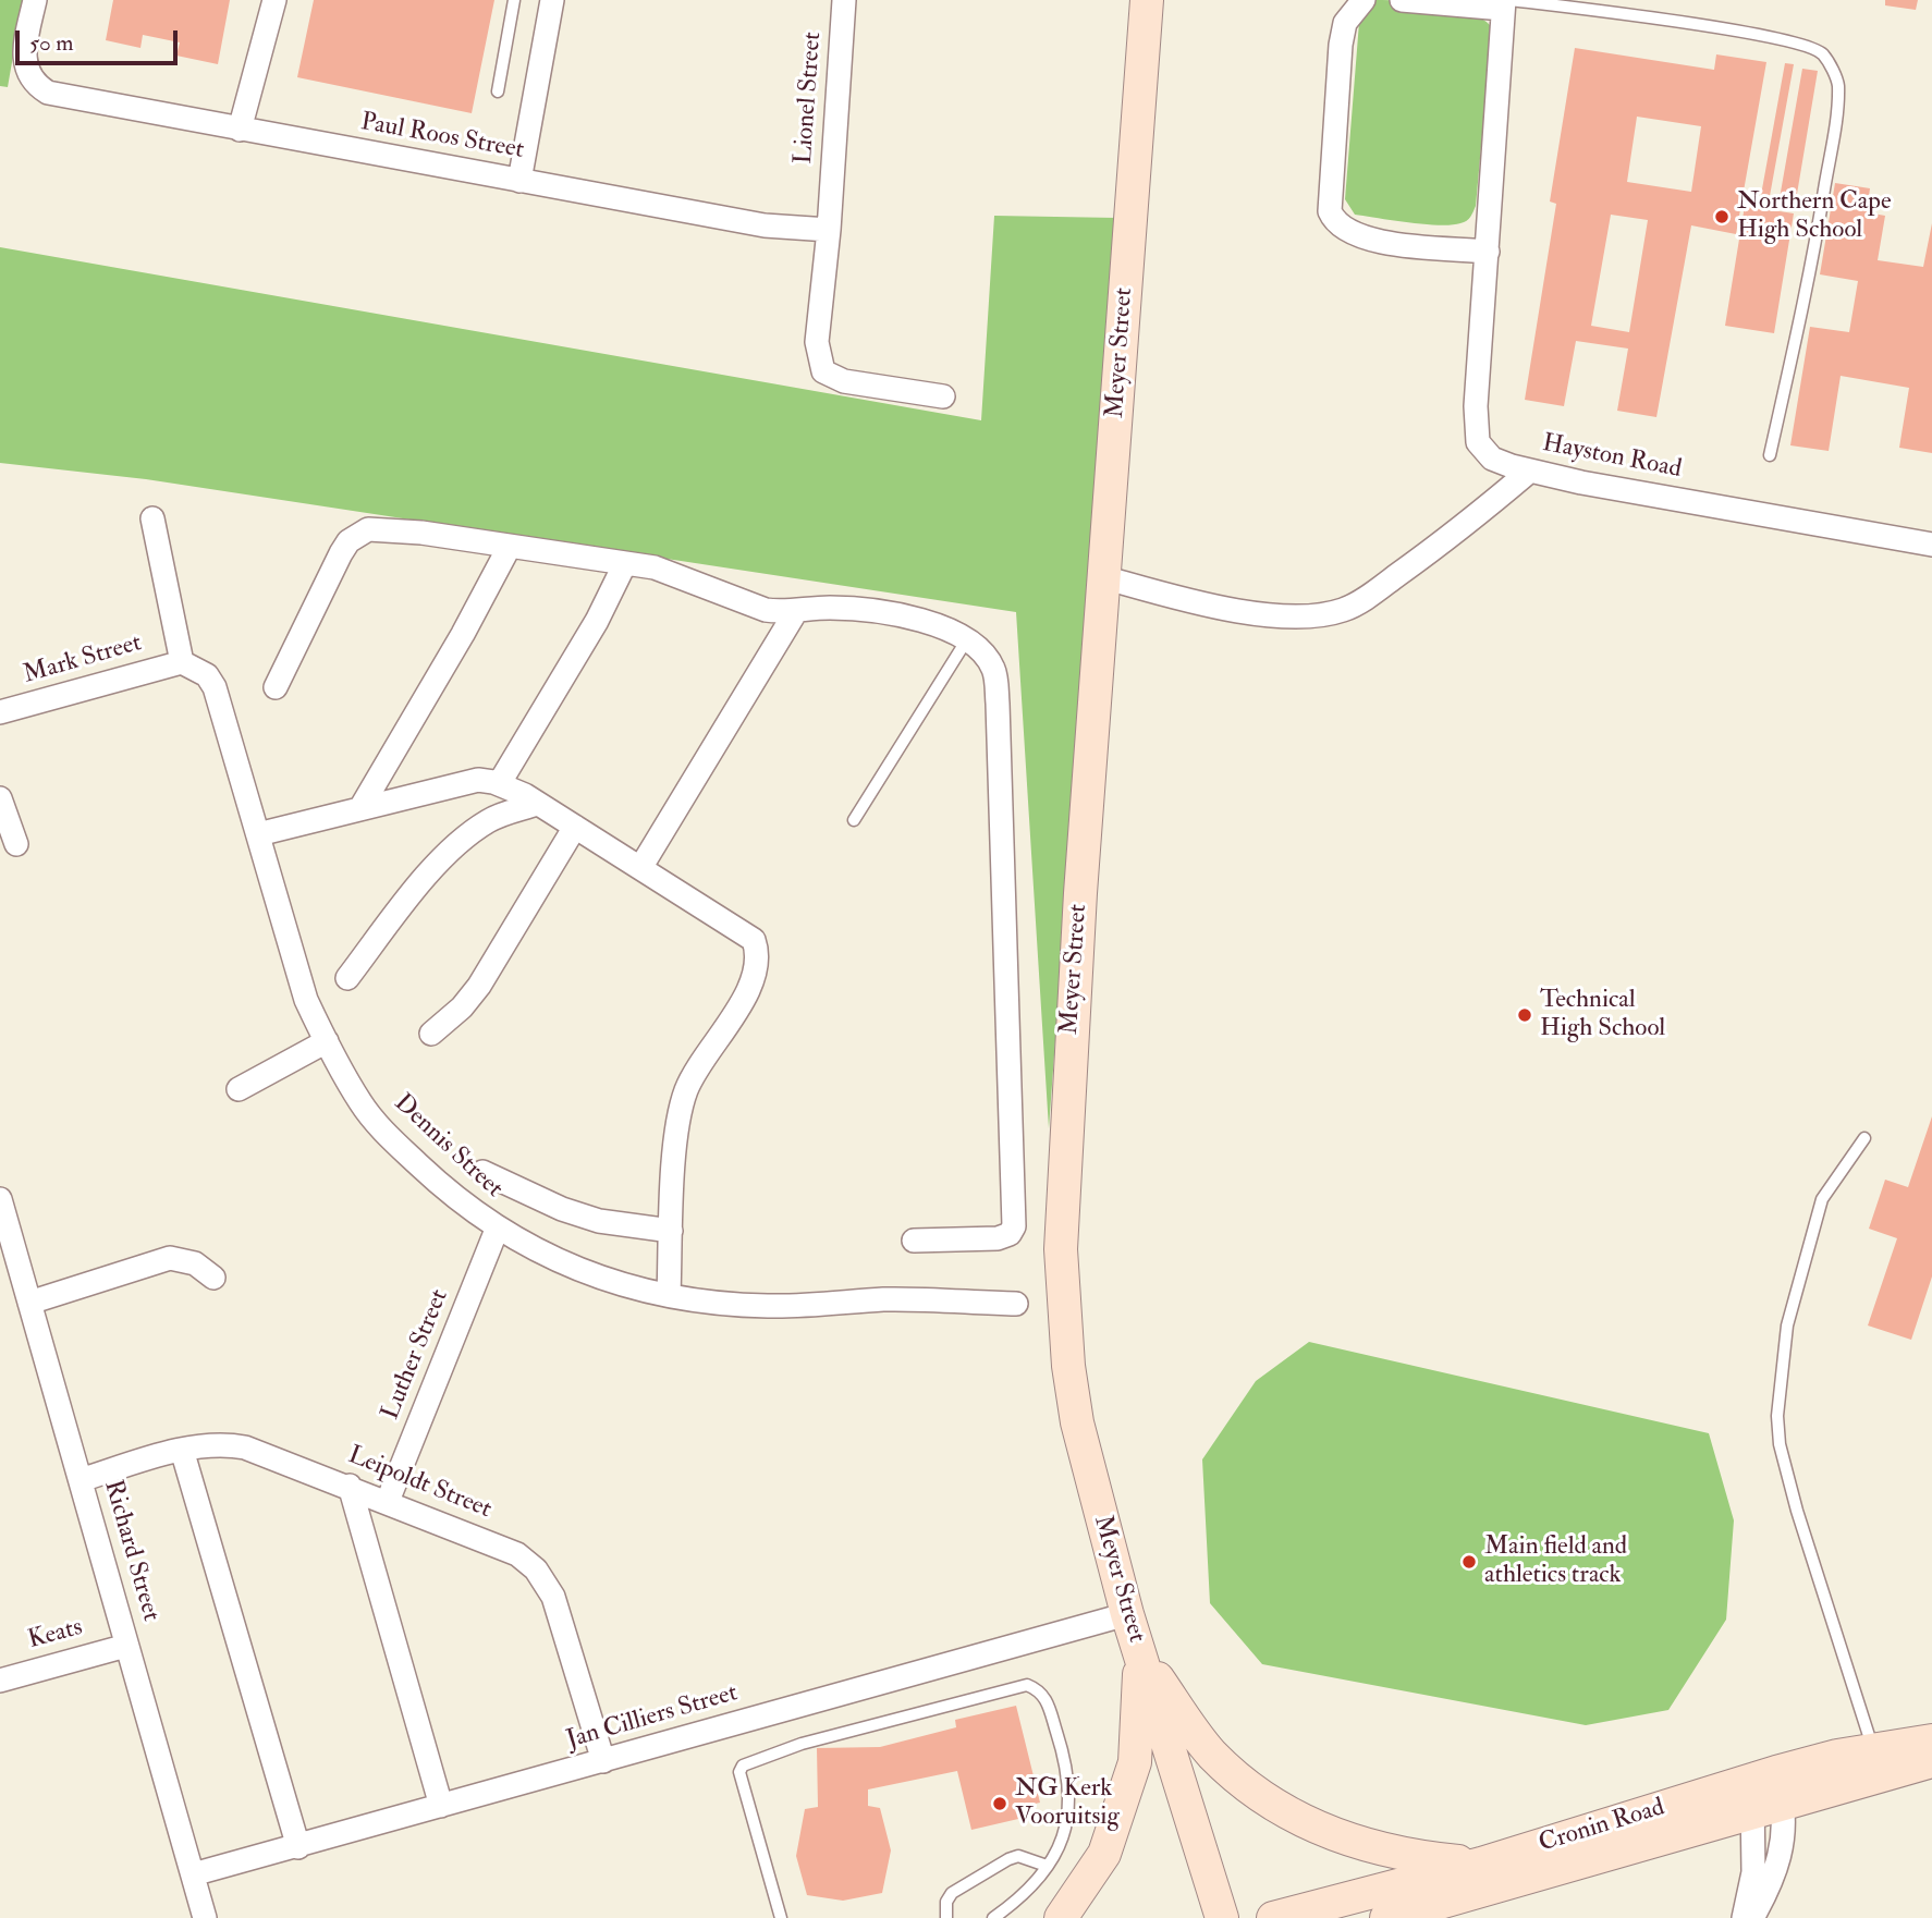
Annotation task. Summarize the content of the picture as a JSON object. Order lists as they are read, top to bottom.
{
  "streets": {
    "street": [
      "Lionel Street",
      "Paul Roos Street",
      "Meyer Street",
      "Hayston Road",
      "Mark Street",
      "Dennis Street",
      "Luther Street",
      "Leipoldt Street",
      "Richard Street",
      "Keats",
      "Jan Cilliers Street",
      "Cronin Road"
    ]
  },
  "crossings": [
    ["Lionel Street", "Paul Roos Street"],
    ["Meyer Street", "Jan Cilliers Street"],
    ["Mark Street", "Dennis Street"],
    ["Dennis Street", "Luther Street"],
    ["Luther Street", "Leipoldt Street"],
    ["Leipoldt Street", "Richard Street"],
    ["Leipoldt Street", "Jan Cilliers Street"],
    ["Richard Street", "Keats"],
    ["Richard Street", "Jan Cilliers Street"]
  ],
  "places": [
    "Northern Cape High School",
    "Technical High School",
    "Main field and athletics track",
    "NG Kerk Vooruitsig"
  ],
  "scale_bar": "50 m"
}
